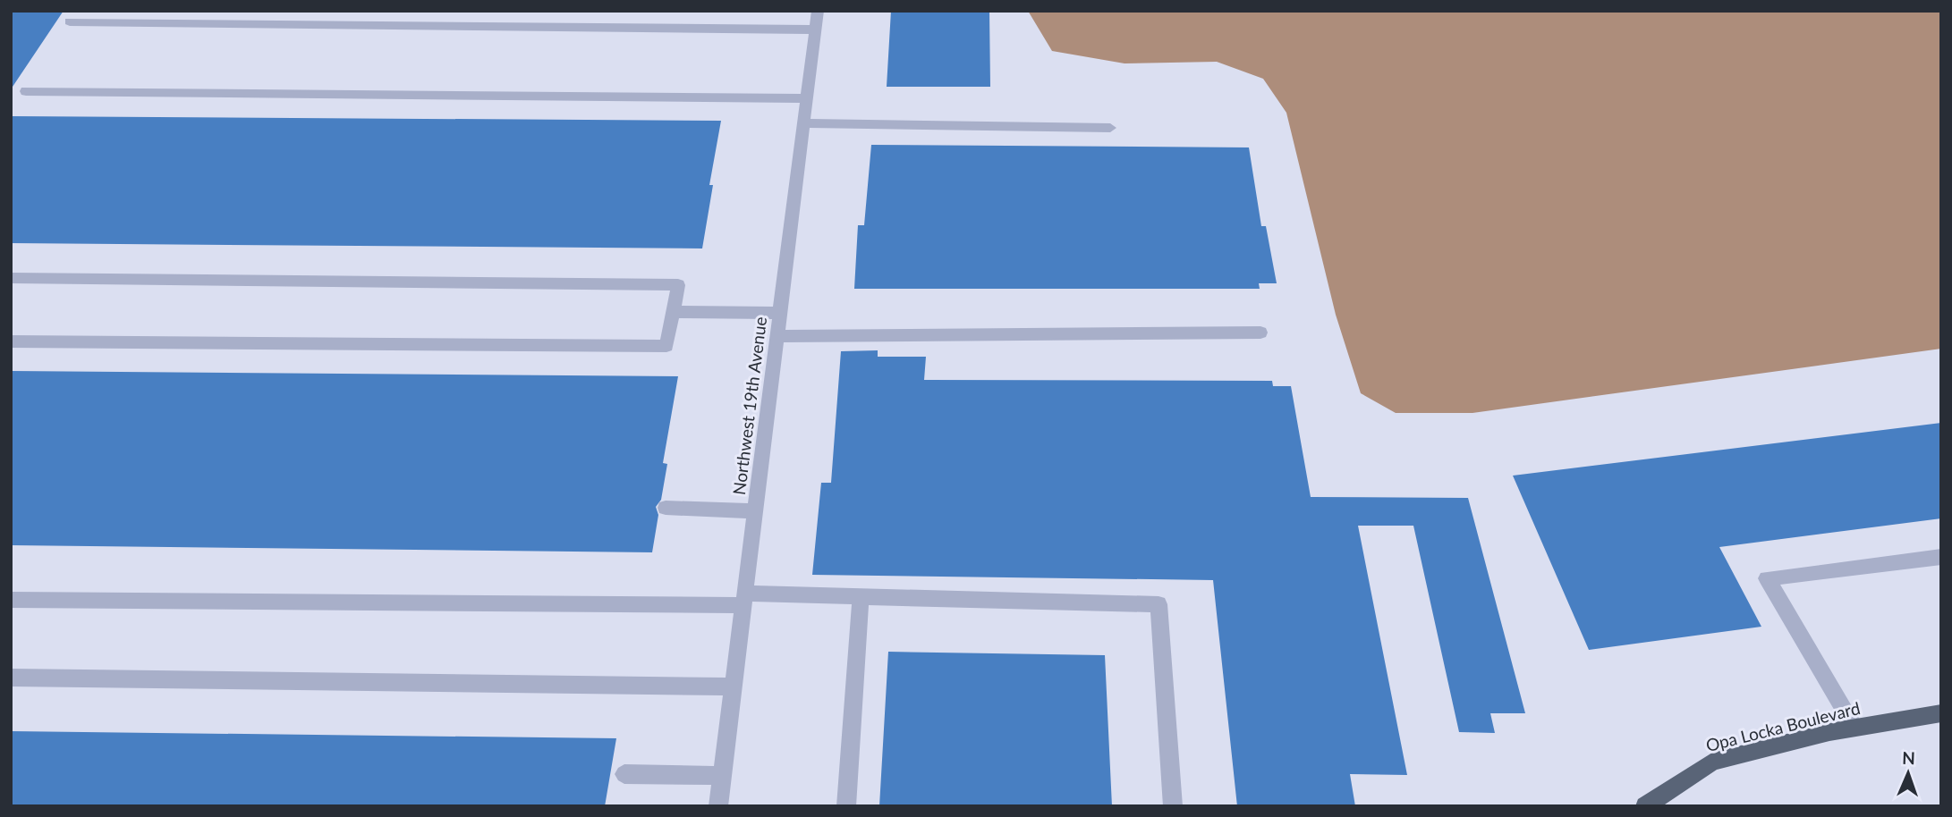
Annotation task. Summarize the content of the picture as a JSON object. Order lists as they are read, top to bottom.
{
  "streets": {
    "main road": ["Opa Locka Boulevard"],
    "street": ["Northwest 19th Avenue"]
  },
  "north": "top"
}
